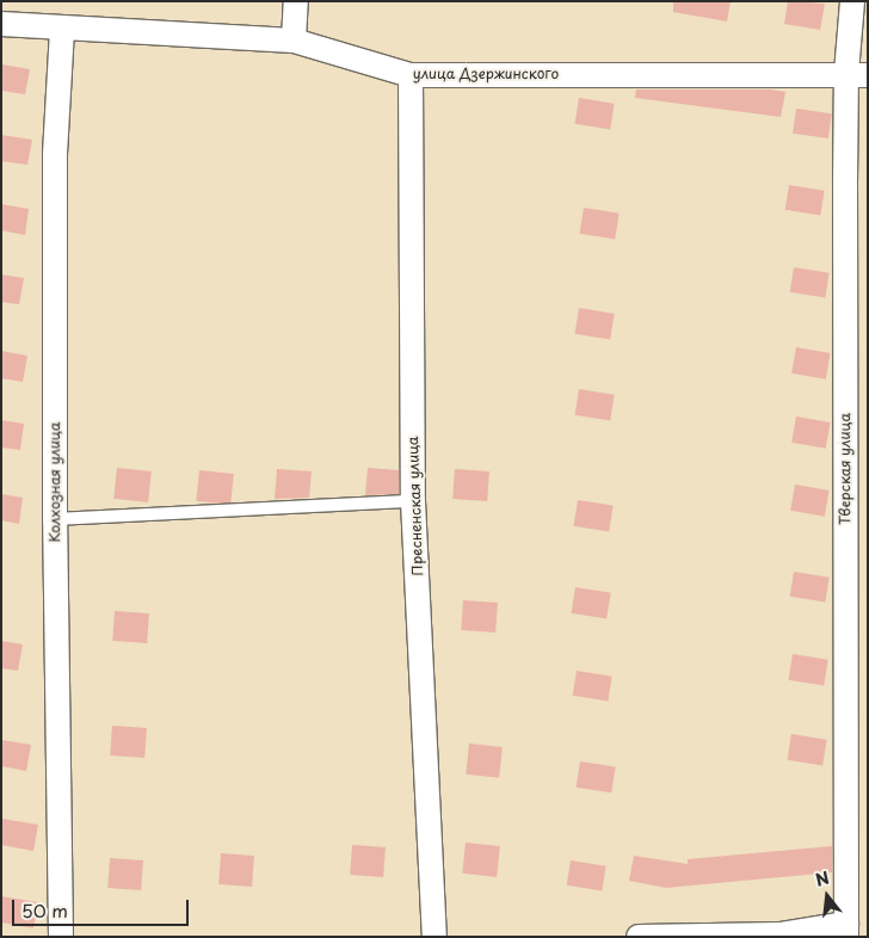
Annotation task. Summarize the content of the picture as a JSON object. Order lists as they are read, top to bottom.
{
  "streets": {
    "street": [
      "улица Дзержинского",
      "Тверская улица",
      "Колхозная улица",
      "Пресненская улица"
    ]
  },
  "crossings": [
    ["улица Дзержинского", "Тверская улица"],
    ["улица Дзержинского", "Колхозная улица"],
    ["улица Дзержинского", "Пресненская улица"]
  ],
  "scale_bar": "50 m",
  "north": "top"
}
